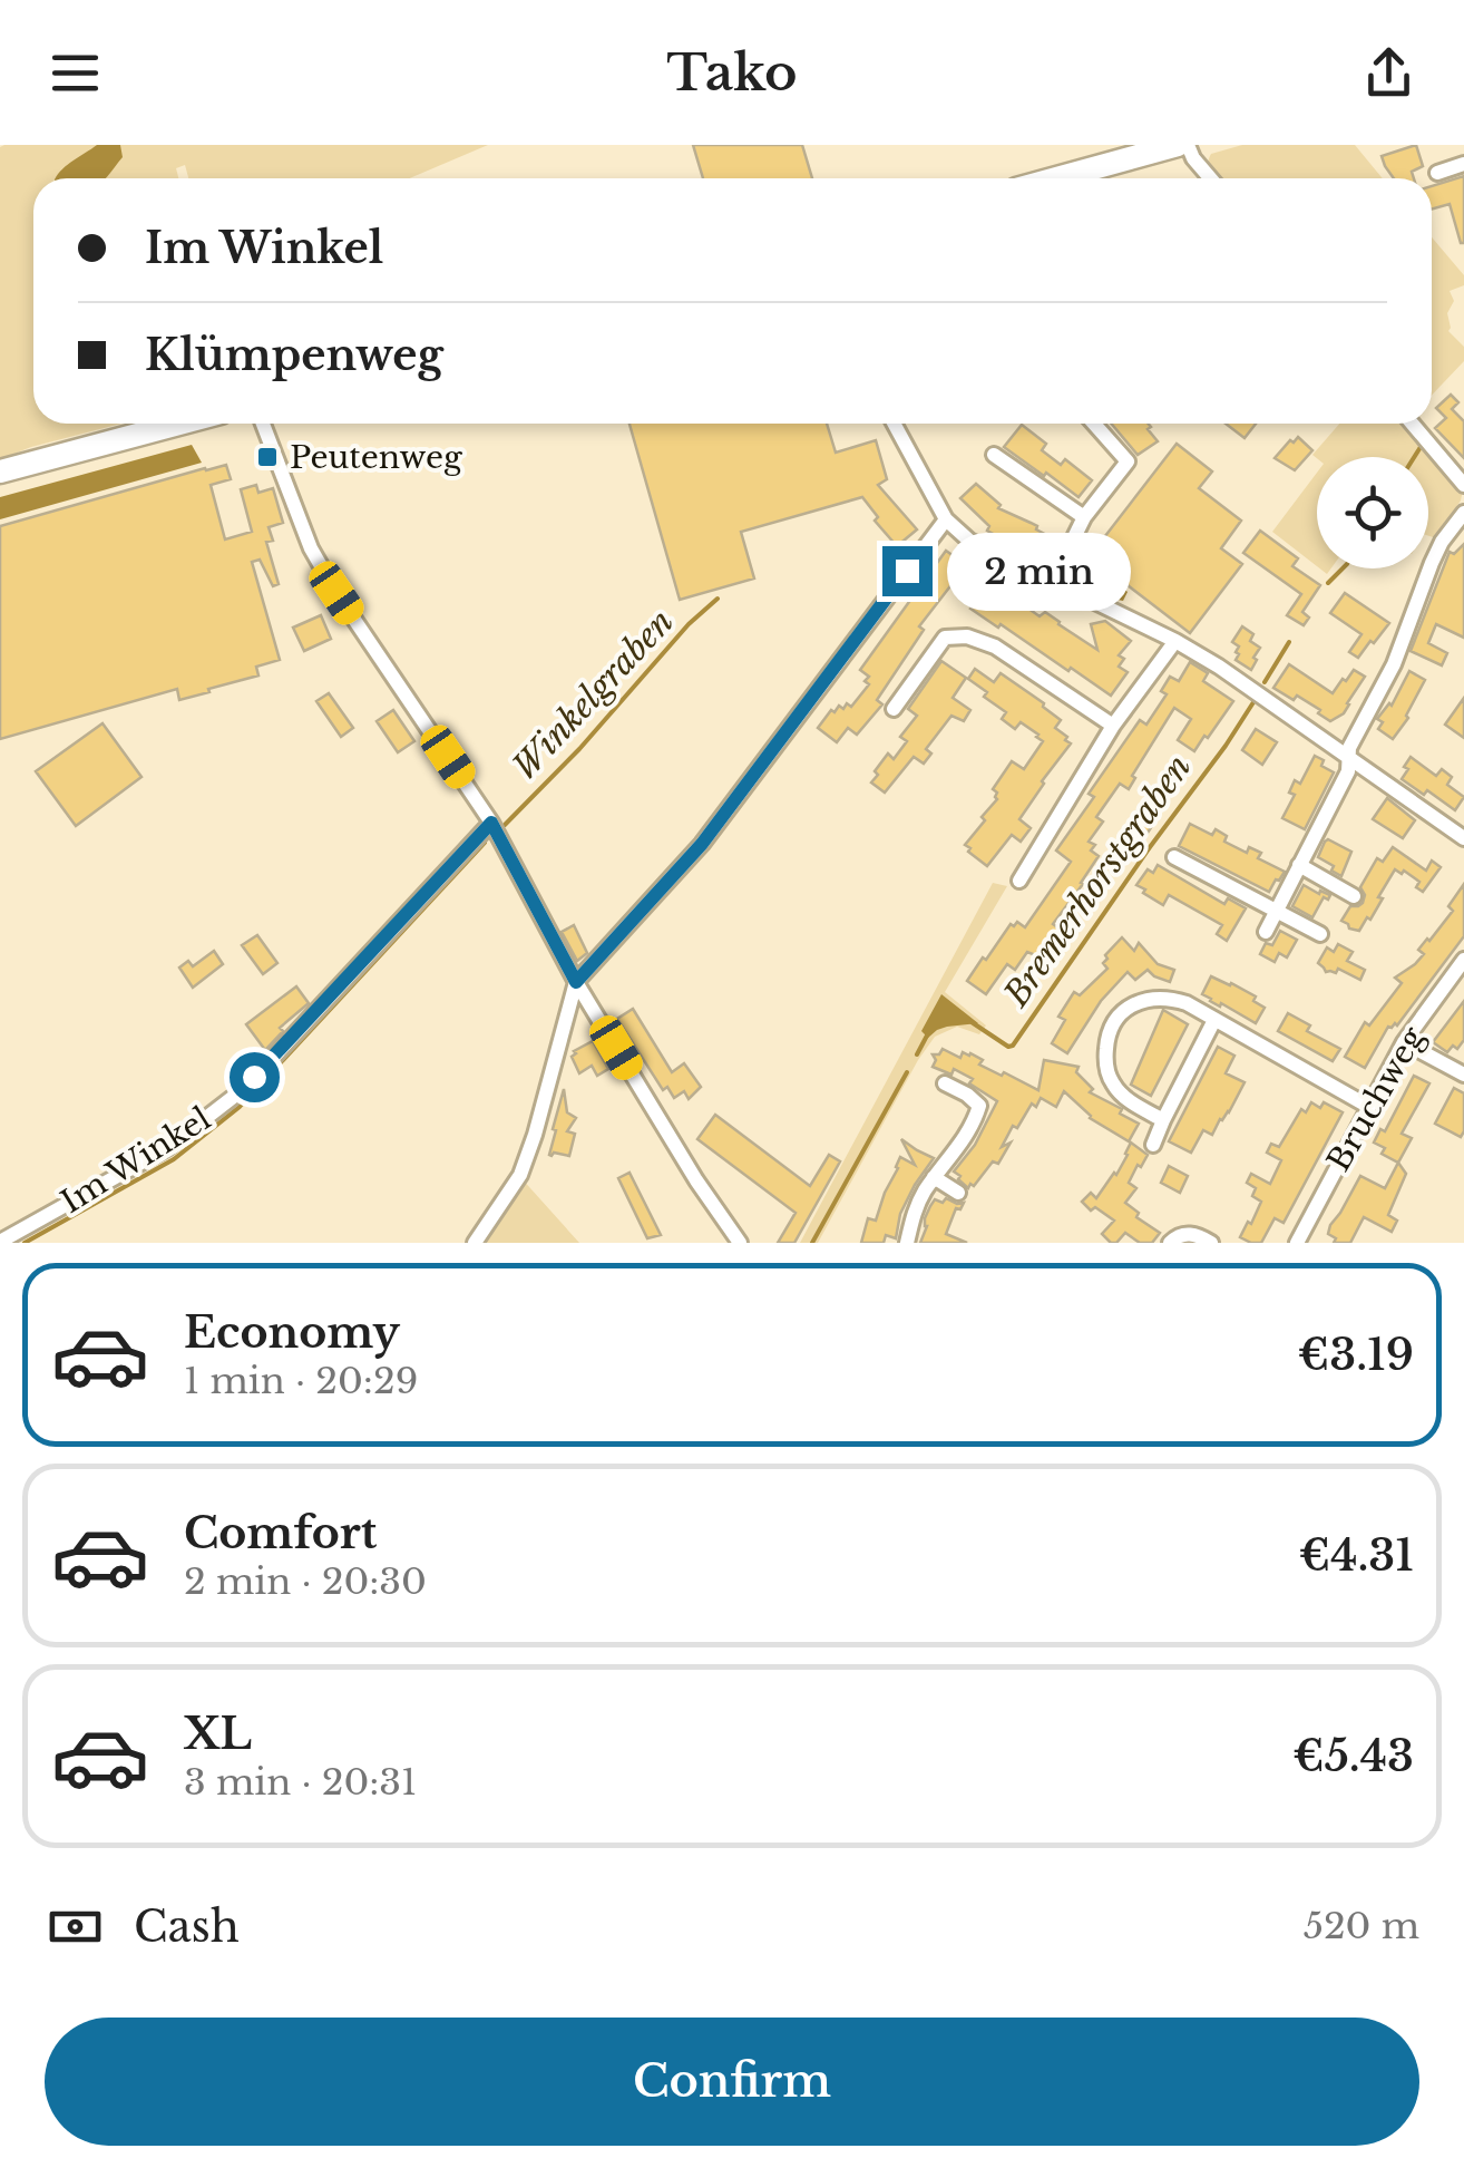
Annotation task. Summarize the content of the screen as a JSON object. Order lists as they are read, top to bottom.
{
  "streets": {
    "street": ["Bruchweg", "Im Winkel"]
  },
  "water": ["Winkelgraben", "Bremerhorstgraben"],
  "places": {
    "transit": ["Peutenweg"]
  },
  "page": {
    "header": "Tako",
    "banner": ["Im Winkel", "Klümpenweg"],
    "bubble": "2 min",
    "list": [
      {
        "name": "Economy",
        "note": "1 min · 20:29",
        "value": "€3.19"
      },
      {
        "name": "Comfort",
        "note": "2 min · 20:30",
        "value": "€4.31"
      },
      {
        "name": "XL",
        "note": "3 min · 20:31",
        "value": "€5.43"
      }
    ],
    "pay": ["Cash", "520 m"],
    "buttons": "Confirm"
  }
}
